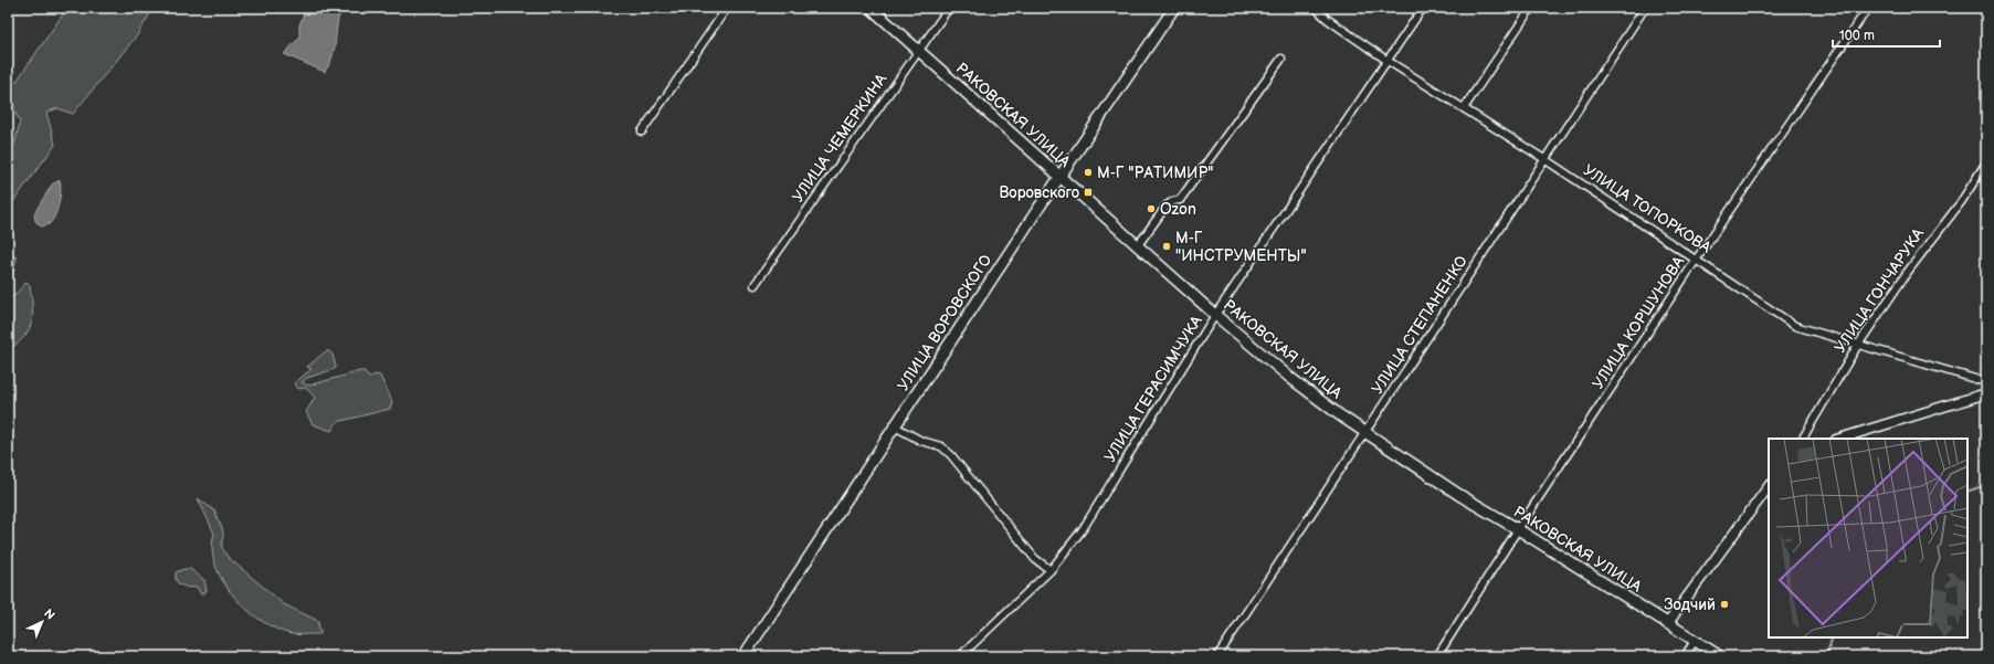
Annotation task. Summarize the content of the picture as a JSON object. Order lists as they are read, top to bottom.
{
  "streets": {
    "main road": ["РАКОВСКАЯ УЛИЦА", "УЛИЦА ВОРОВСКОГО"],
    "street": [
      "УЛИЦА ЧЕМЕРКИНА",
      "УЛИЦА ТОПОРКОВА",
      "УЛИЦА ГОНЧАРУКА",
      "УЛИЦА КОРШУНОВА",
      "УЛИЦА СТЕПАНЕНКО",
      "УЛИЦА ГЕРАСИМЧУКА"
    ]
  },
  "crossings": [
    ["РАКОВСКАЯ УЛИЦА", "УЛИЦА ЧЕМЕРКИНА"],
    ["РАКОВСКАЯ УЛИЦА", "УЛИЦА ВОРОВСКОГО"],
    ["РАКОВСКАЯ УЛИЦА", "УЛИЦА КОРШУНОВА"],
    ["РАКОВСКАЯ УЛИЦА", "УЛИЦА СТЕПАНЕНКО"],
    ["РАКОВСКАЯ УЛИЦА", "УЛИЦА ГЕРАСИМЧУКА"],
    ["УЛИЦА ТОПОРКОВА", "УЛИЦА ГОНЧАРУКА"],
    ["УЛИЦА ТОПОРКОВА", "УЛИЦА КОРШУНОВА"],
    ["УЛИЦА ТОПОРКОВА", "УЛИЦА СТЕПАНЕНКО"],
    ["УЛИЦА ТОПОРКОВА", "УЛИЦА ГЕРАСИМЧУКА"]
  ],
  "places": {
    "other": [
      "М-Г \"РАТИМИР\"",
      "Ozon",
      "М-Г \"ИНСТРУМЕНТЫ\"",
      "Зодчий"
    ],
    "transit": ["Воровского"]
  },
  "scale_bar": "100 m",
  "north": "top right"
}
